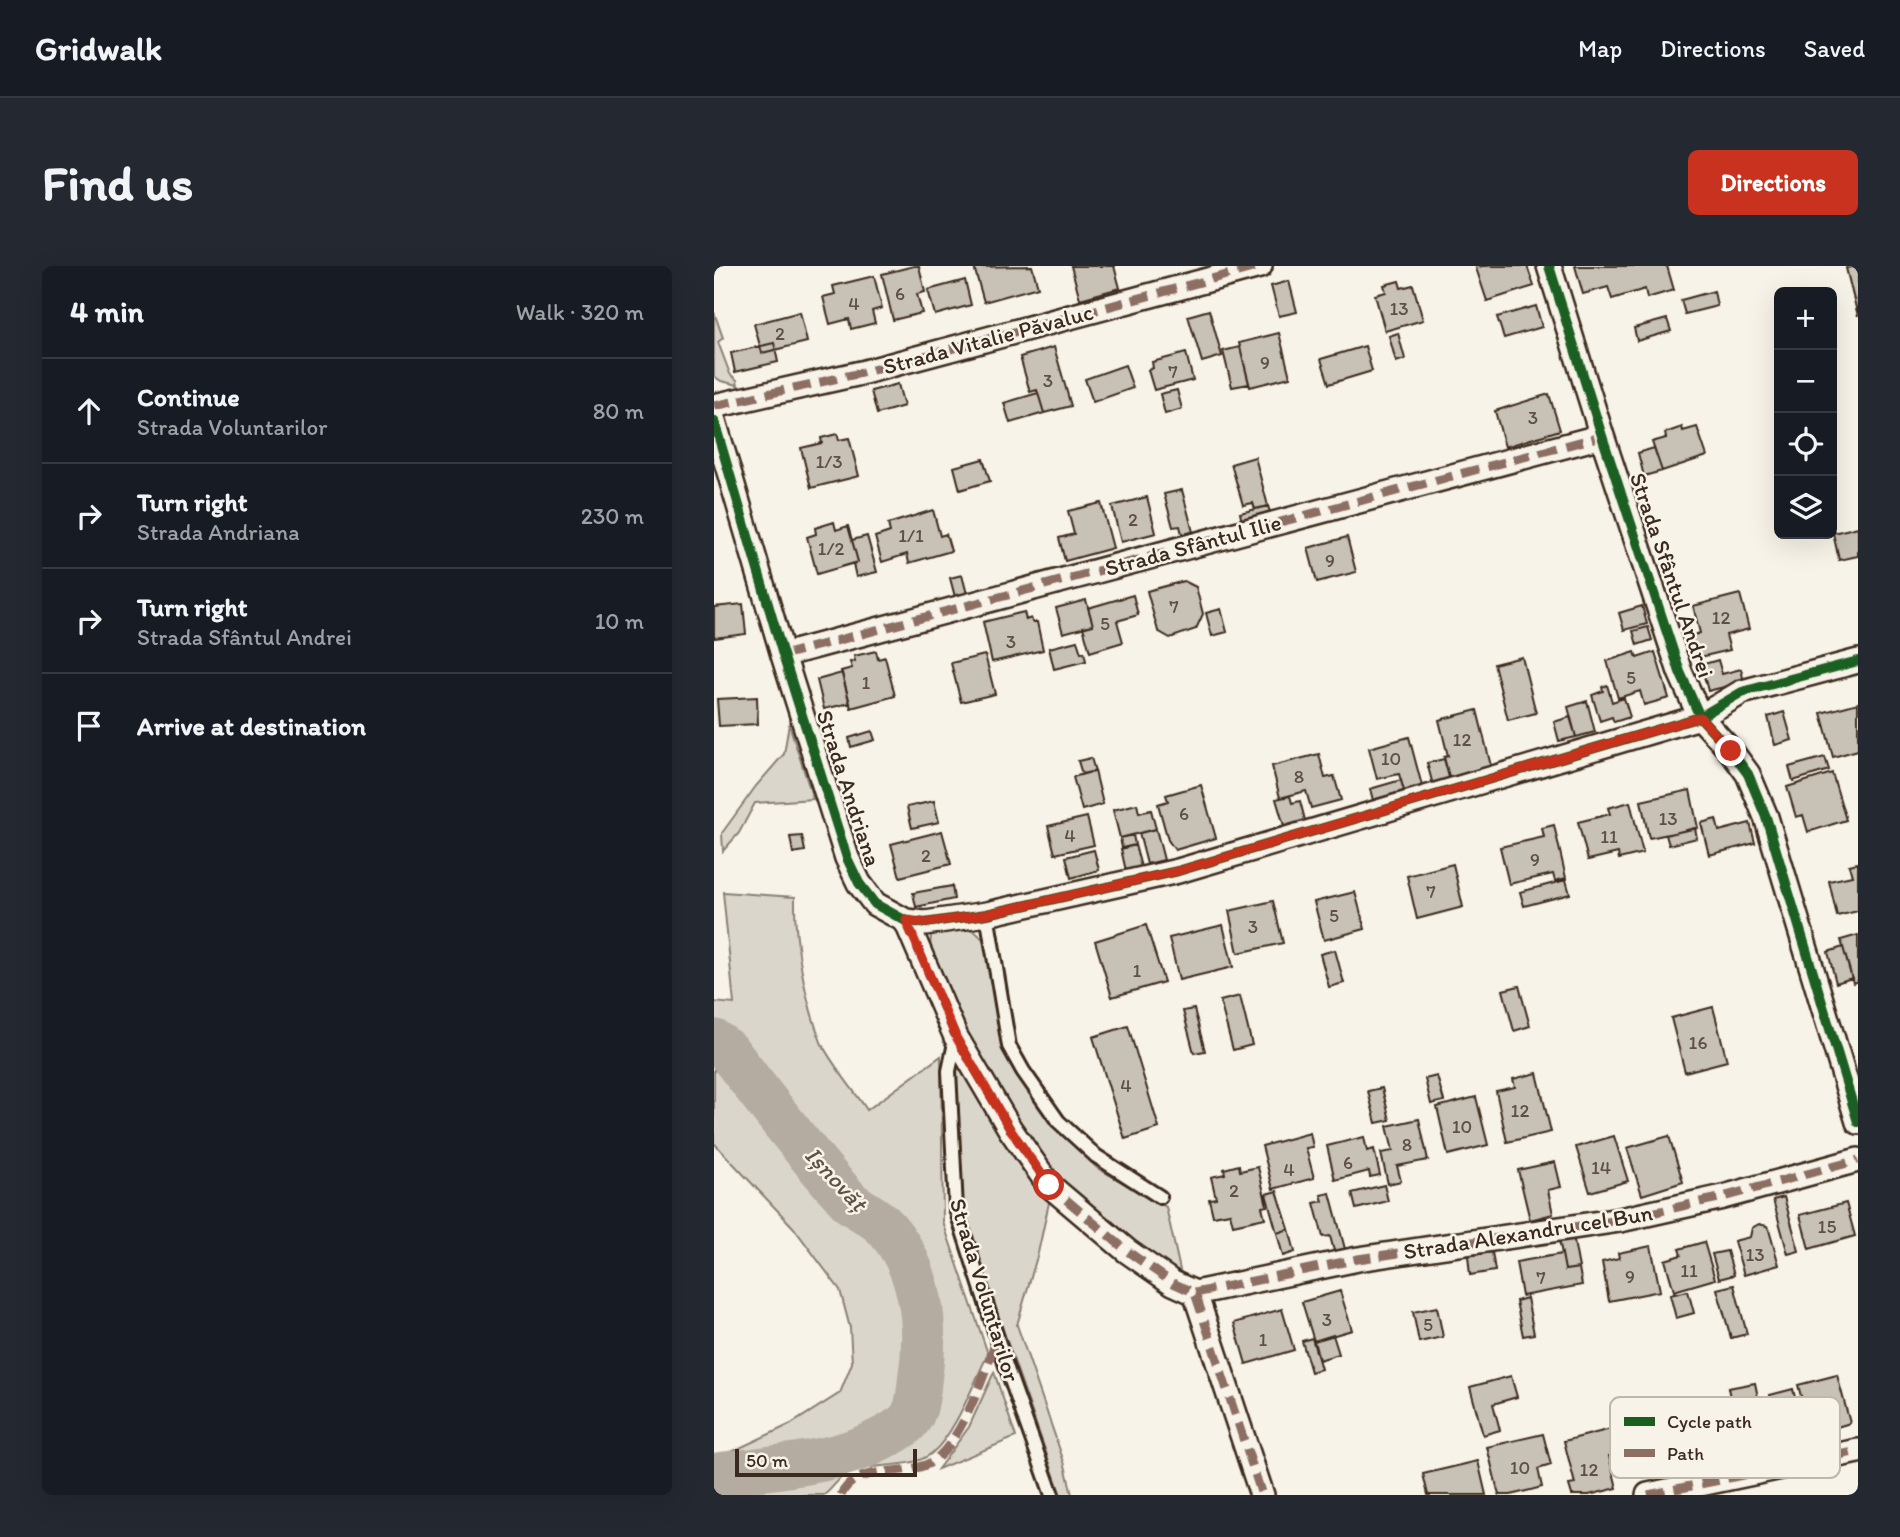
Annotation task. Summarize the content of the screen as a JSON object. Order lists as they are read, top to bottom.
{
  "streets": {
    "street": [
      "Strada Vitalie Păvaluc",
      "Strada Sfântul Ilie",
      "Strada Sfântul Andrei",
      "Strada Andriana",
      "Strada Alexandru cel Bun"
    ],
    "lane": ["Strada Voluntarilor"]
  },
  "crossings": [
    ["Strada Sfântul Ilie", "Strada Sfântul Andrei"],
    ["Strada Sfântul Ilie", "Strada Andriana"],
    ["Strada Sfântul Andrei", "Strada Andriana"]
  ],
  "water": ["Ișnovăț"],
  "house_numbers": [
    "6",
    "4",
    "13",
    "2",
    "9",
    "7",
    "3",
    "3",
    "1/3",
    "2",
    "1/1",
    "1/2",
    "9",
    "7",
    "12",
    "5",
    "3",
    "5",
    "1",
    "12",
    "10",
    "8",
    "6",
    "13",
    "4",
    "11",
    "2",
    "9",
    "7",
    "5",
    "3",
    "1",
    "16",
    "4",
    "12",
    "10",
    "8",
    "6",
    "14",
    "4",
    "2",
    "15",
    "13",
    "11",
    "9",
    "7",
    "3",
    "5",
    "1",
    "10",
    "12"
  ],
  "legend": ["Cycle path", "Path"],
  "scale_bar": "50 m",
  "page": {
    "header": "Gridwalk",
    "nav": ["Map", "Directions", "Saved"],
    "buttons": "Directions",
    "title": "Find us",
    "heading": ["4 min", "Walk · 320 m"],
    "map_buttons": ["+", "−"],
    "list": [
      ["Continue", "Strada Voluntarilor", "80 m"],
      ["Turn right", "Strada Andriana", "230 m"],
      ["Turn right", "Strada Sfântul Andrei", "10 m"],
      "Arrive at destination"
    ],
    "scale": "50 m"
  }
}
